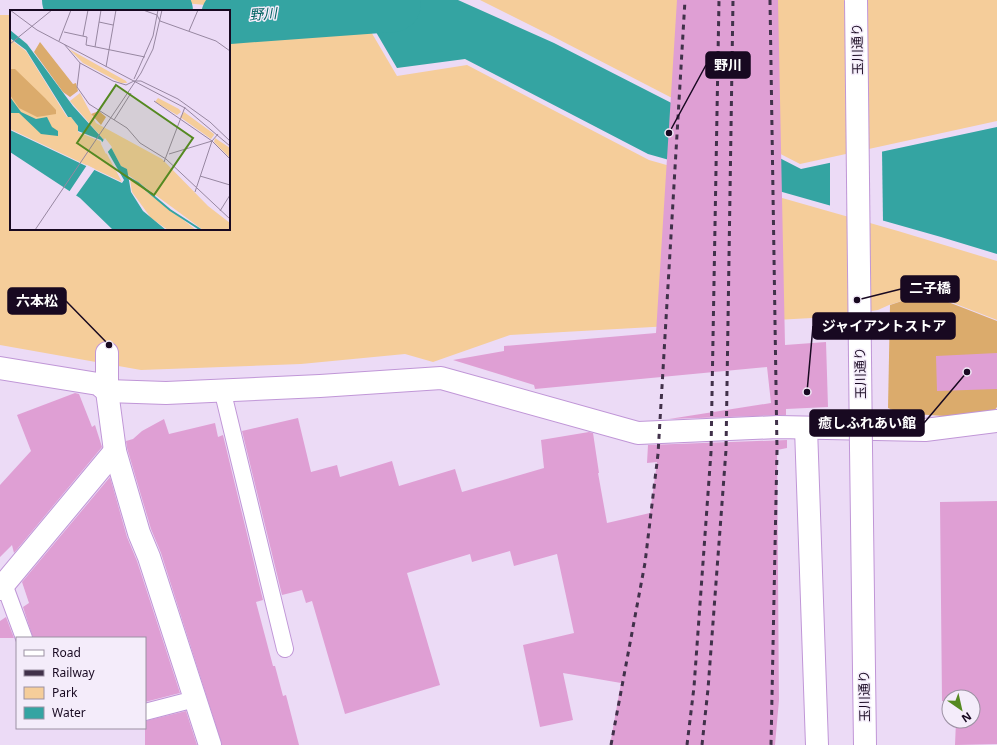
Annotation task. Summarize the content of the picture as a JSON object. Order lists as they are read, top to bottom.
{
  "streets": {
    "main road": ["玉川通り"]
  },
  "water": ["野川"],
  "places": [
    "野川",
    "二子橋",
    "六本松",
    "癒しふれあい館",
    "ジャイアントストア"
  ],
  "legend": [
    "Road",
    "Railway",
    "Park",
    "Water"
  ],
  "north": "bottom right"
}
